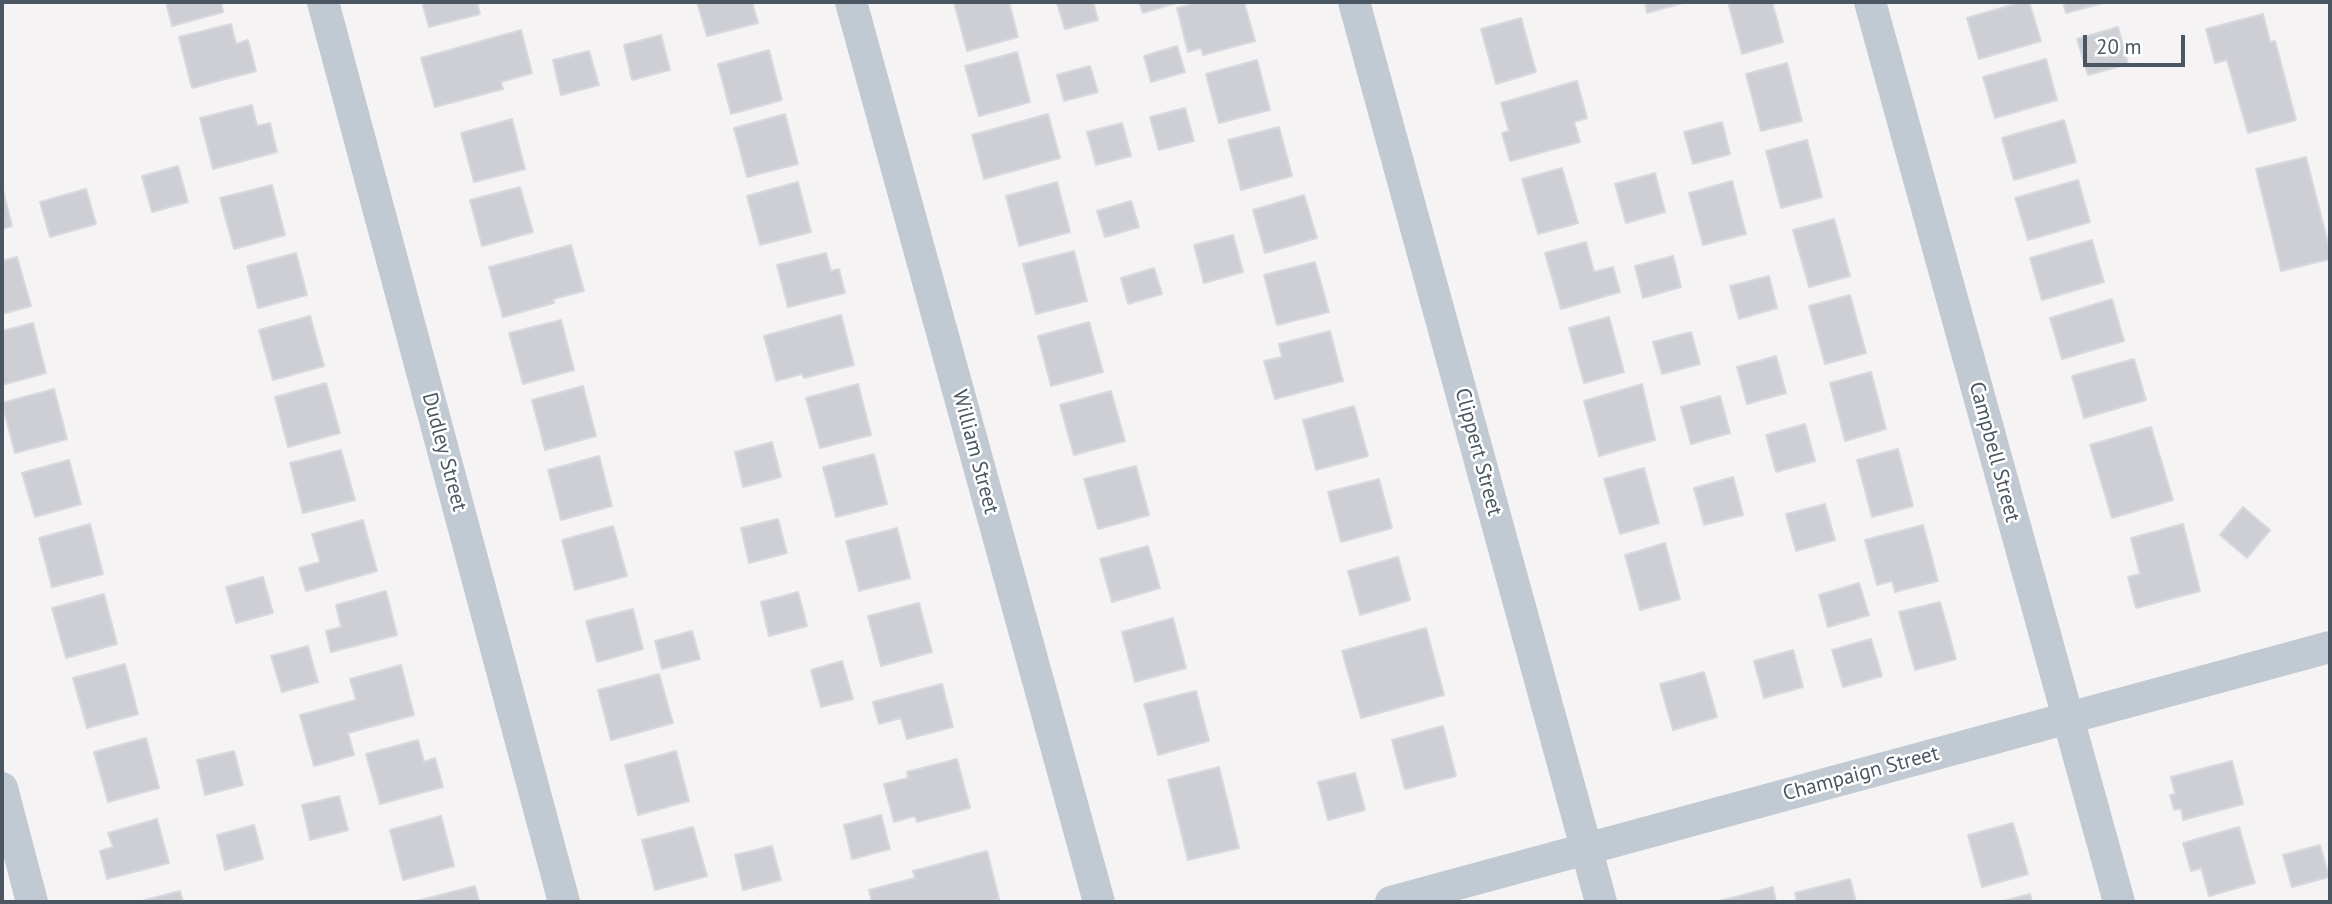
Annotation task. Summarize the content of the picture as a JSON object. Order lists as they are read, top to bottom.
{
  "streets": {
    "street": [
      "Dudley Street",
      "William Street",
      "Clippert Street",
      "Campbell Street",
      "Champaign Street"
    ]
  },
  "crossings": [
    ["Clippert Street", "Champaign Street"],
    ["Campbell Street", "Champaign Street"]
  ],
  "scale_bar": "20 m"
}
